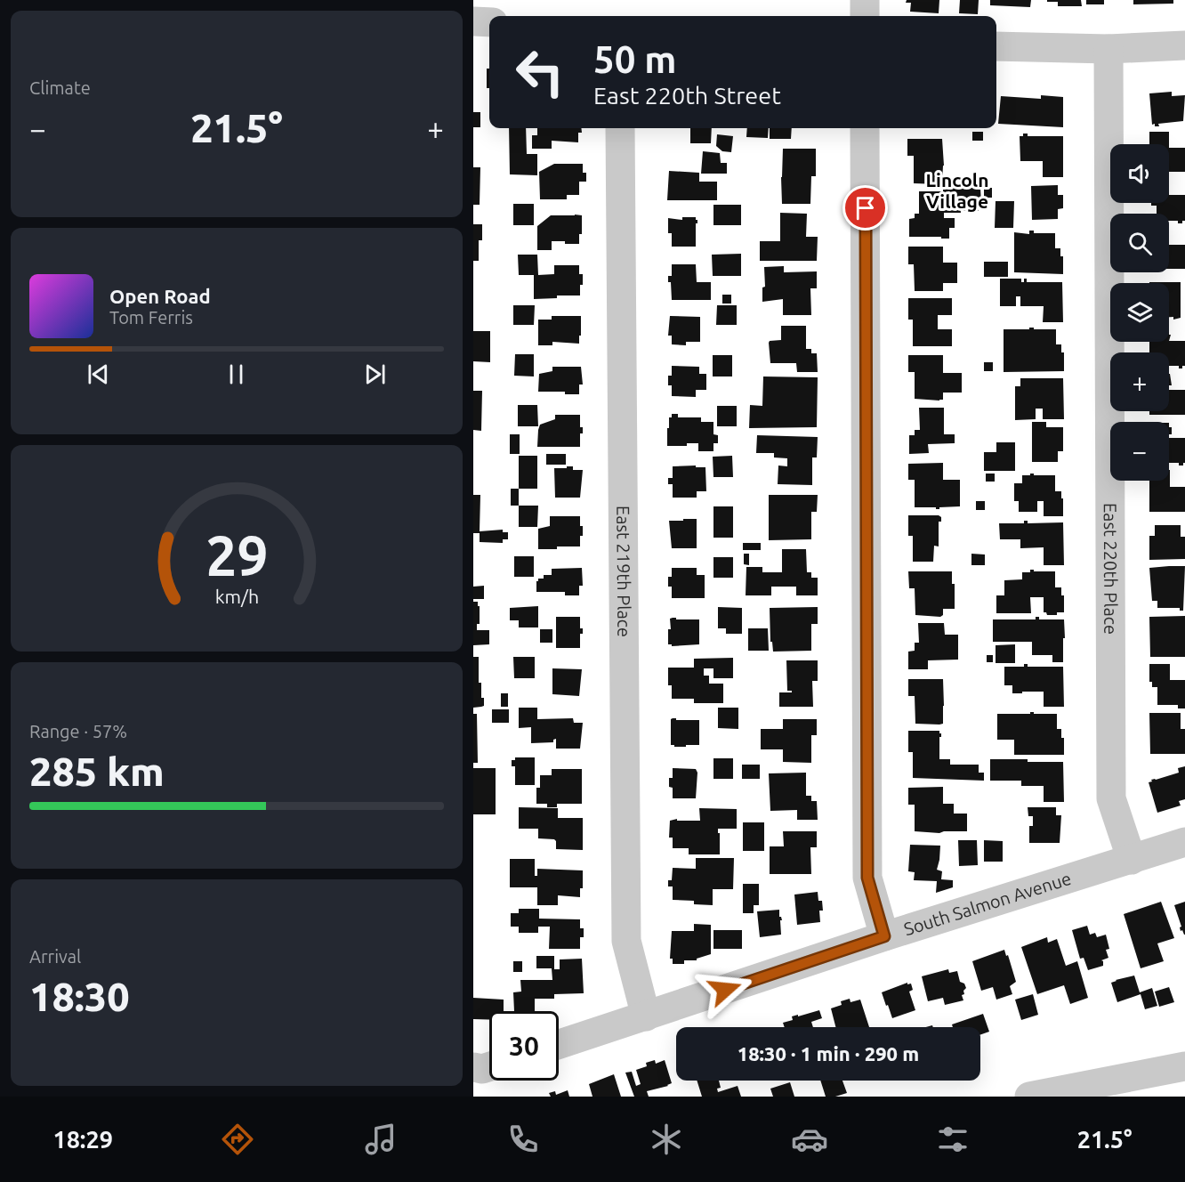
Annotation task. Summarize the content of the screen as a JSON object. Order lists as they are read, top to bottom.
{
  "streets": {
    "street": ["East 220th Place", "East 219th Place", "South Salmon Avenue"]
  },
  "crossings": [
    ["East 220th Place", "South Salmon Avenue"],
    ["East 219th Place", "South Salmon Avenue"]
  ],
  "districts": ["Lincoln Village"],
  "page": {
    "tile": [
      "Climate",
      ["Range · 57%", "285 km"],
      ["Arrival", "18:30"]
    ],
    "turn": ["50 m", "East 220th Street"],
    "heat": ["−", "21.5°", "+"],
    "map_buttons": ["+", "−"],
    "song": ["Open Road", "Tom Ferris"],
    "limit": "30",
    "trip": "18:30 · 1 min · 290 m",
    "tabs": ["18:29", "21.5°"],
    "gauge": ["29", "km/h"]
  }
}
